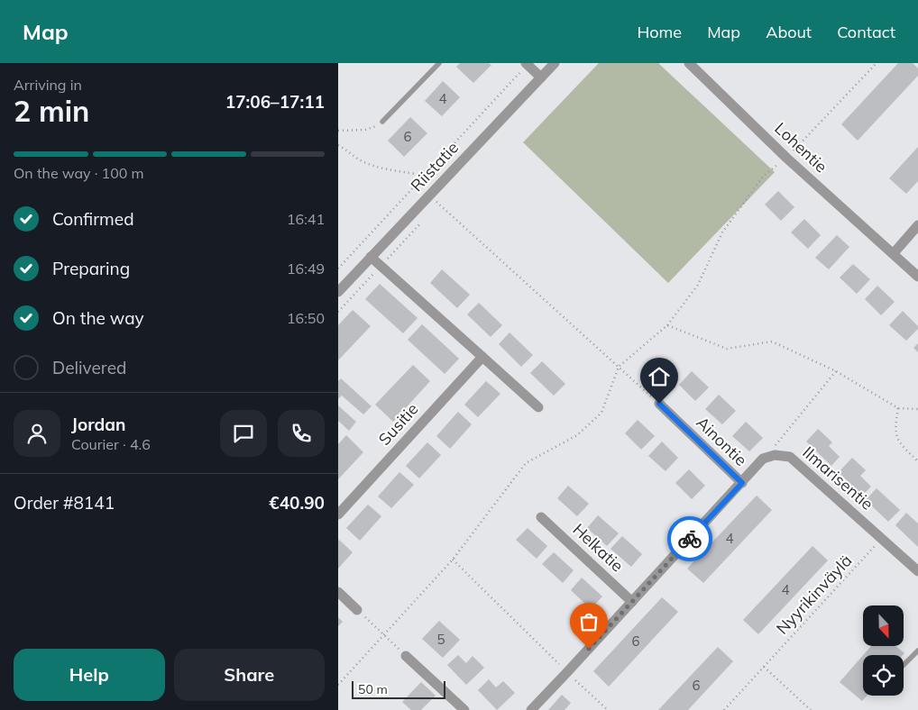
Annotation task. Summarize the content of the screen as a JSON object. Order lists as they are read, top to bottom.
{
  "streets": {
    "street": [
      "Lohentie",
      "Riistatie",
      "Susitie",
      "Ainontie",
      "Ilmarisentie",
      "Helkatie"
    ],
    "path": ["Nyyrikinväylä"]
  },
  "crossings": [
    ["Ilmarisentie", "Nyyrikinväylä"]
  ],
  "house_numbers": [
    "4",
    "6",
    "4",
    "4",
    "5",
    "6",
    "6"
  ],
  "scale_bar": "50 m",
  "north": "bottom",
  "page": {
    "header": "Map",
    "nav": [
      "Home",
      "Map",
      "About",
      "Contact"
    ],
    "heading": ["2 min", "Arriving in", "17:06–17:11"],
    "panel": [
      "Jordan",
      "Courier · 4.6",
      "Order #8141",
      "€40.90"
    ],
    "bar": "On the way · 100 m",
    "list": [
      ["Confirmed", "16:41"],
      ["Preparing", "16:49"],
      ["On the way", "16:50"],
      "Delivered"
    ],
    "buttons": ["Help", "Share"],
    "scale": "50 m"
  }
}
